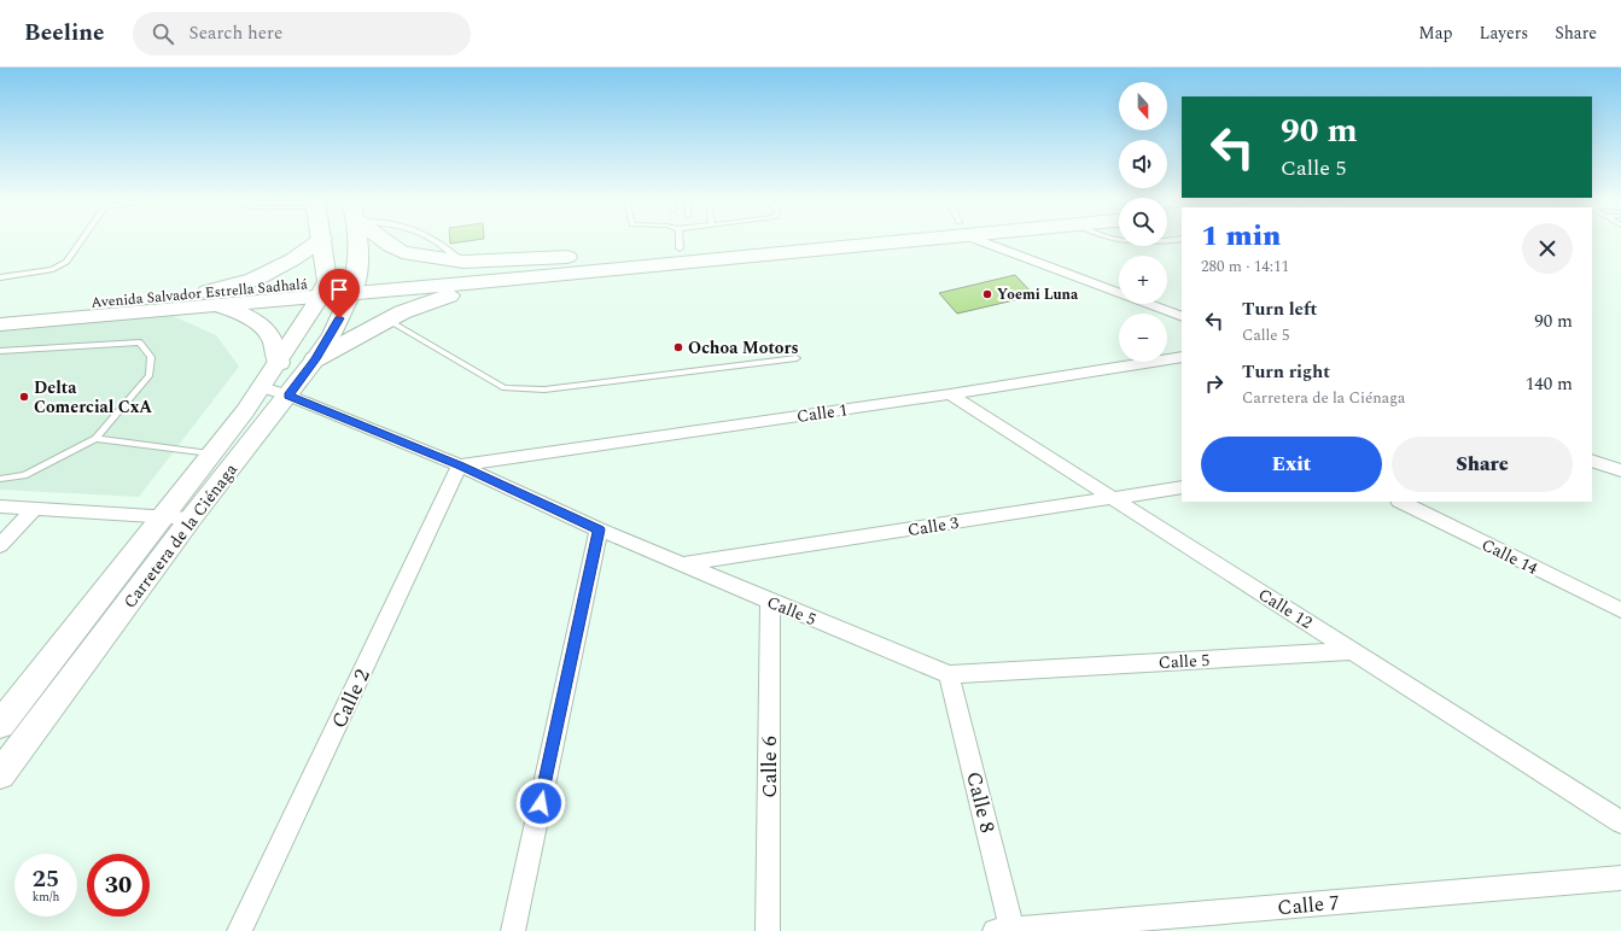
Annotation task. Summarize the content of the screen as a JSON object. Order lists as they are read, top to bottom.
{
  "streets": {
    "main road": ["Avenida Salvador Estrella Sadhalá"],
    "street": [
      "Calle 1",
      "Calle 3",
      "Carretera de la Ciénaga",
      "Calle 14",
      "Calle 12",
      "Calle 5",
      "Calle 2",
      "Calle 6",
      "Calle 8",
      "Calle 7"
    ]
  },
  "crossings": [
    ["Avenida Salvador Estrella Sadhalá", "Carretera de la Ciénaga"],
    ["Calle 1", "Calle 12"],
    ["Calle 1", "Calle 5"],
    ["Calle 1", "Calle 2"],
    ["Calle 3", "Calle 12"],
    ["Calle 3", "Calle 5"],
    ["Carretera de la Ciénaga", "Calle 5"],
    ["Calle 12", "Calle 5"],
    ["Calle 5", "Calle 2"],
    ["Calle 5", "Calle 6"],
    ["Calle 5", "Calle 8"],
    ["Calle 8", "Calle 7"]
  ],
  "places": ["Yoemi Luna", "Ochoa Motors", "Delta Comercial CxA"],
  "north": "bottom",
  "page": {
    "header": "Beeline",
    "search": "Search here",
    "nav": ["Map", "Layers", "Share"],
    "map_buttons": ["+", "−"],
    "turn": ["90 m", "Calle 5"],
    "heading": ["1 min", "280 m · 14:11"],
    "list": [
      {
        "name": "Turn left",
        "note": "Calle 5",
        "value": "90 m"
      },
      {
        "name": "Turn right",
        "note": "Carretera de la Ciénaga",
        "value": "140 m"
      }
    ],
    "buttons": ["Exit", "Share"],
    "speed": "25 km/h",
    "limit": "30"
  }
}
